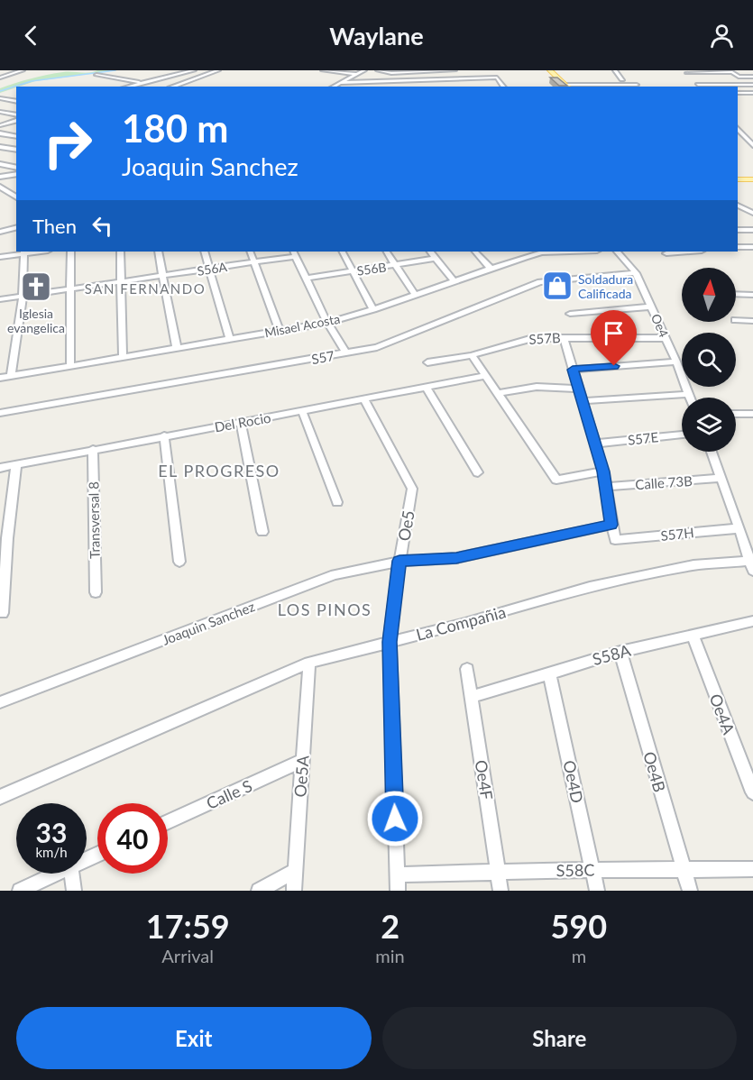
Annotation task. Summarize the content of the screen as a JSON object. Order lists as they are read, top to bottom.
{
  "streets": {
    "street": [
      "S56A",
      "S56B",
      "Misael Acosta",
      "Oe4",
      "S57B",
      "S57",
      "Del Rocio",
      "S57E",
      "Calle 73B",
      "Transversal 8",
      "Oe5",
      "S57H",
      "Joaquin Sanchez",
      "La Compañia",
      "S58A",
      "Oe4A",
      "Oe4B",
      "Oe5A",
      "Oe4F",
      "Oe4D",
      "Calle S",
      "S58C"
    ]
  },
  "crossings": [
    ["Oe4", "S57B"],
    ["Oe4", "S57"],
    ["Del Rocio", "Transversal 8"],
    ["Del Rocio", "Oe5"],
    ["Oe5", "Joaquin Sanchez"],
    ["Oe5", "La Compañia"],
    ["Oe5", "S58C"],
    ["S57H", "Joaquin Sanchez"],
    ["La Compañia", "Oe5A"],
    ["S58A", "Oe4A"],
    ["S58A", "Oe4B"],
    ["S58A", "Oe4F"],
    ["S58A", "Oe4D"],
    ["Oe4B", "S58C"],
    ["Oe5A", "Calle S"],
    ["Oe4F", "S58C"],
    ["Oe4D", "S58C"]
  ],
  "districts": ["SAN FERNANDO", "EL PROGRESO", "LOS PINOS"],
  "places": {
    "shop": ["Soldadura Calificada"],
    "church": ["Iglesia evangelica"]
  },
  "north": "top",
  "page": {
    "header": "Waylane",
    "turn": ["180 m", "Joaquin Sanchez"],
    "then": "Then",
    "speed": "33 km/h",
    "limit": "40",
    "eta": [
      "17:59",
      "Arrival",
      "2",
      "min",
      "590",
      "m"
    ],
    "buttons": ["Exit", "Share"]
  }
}
